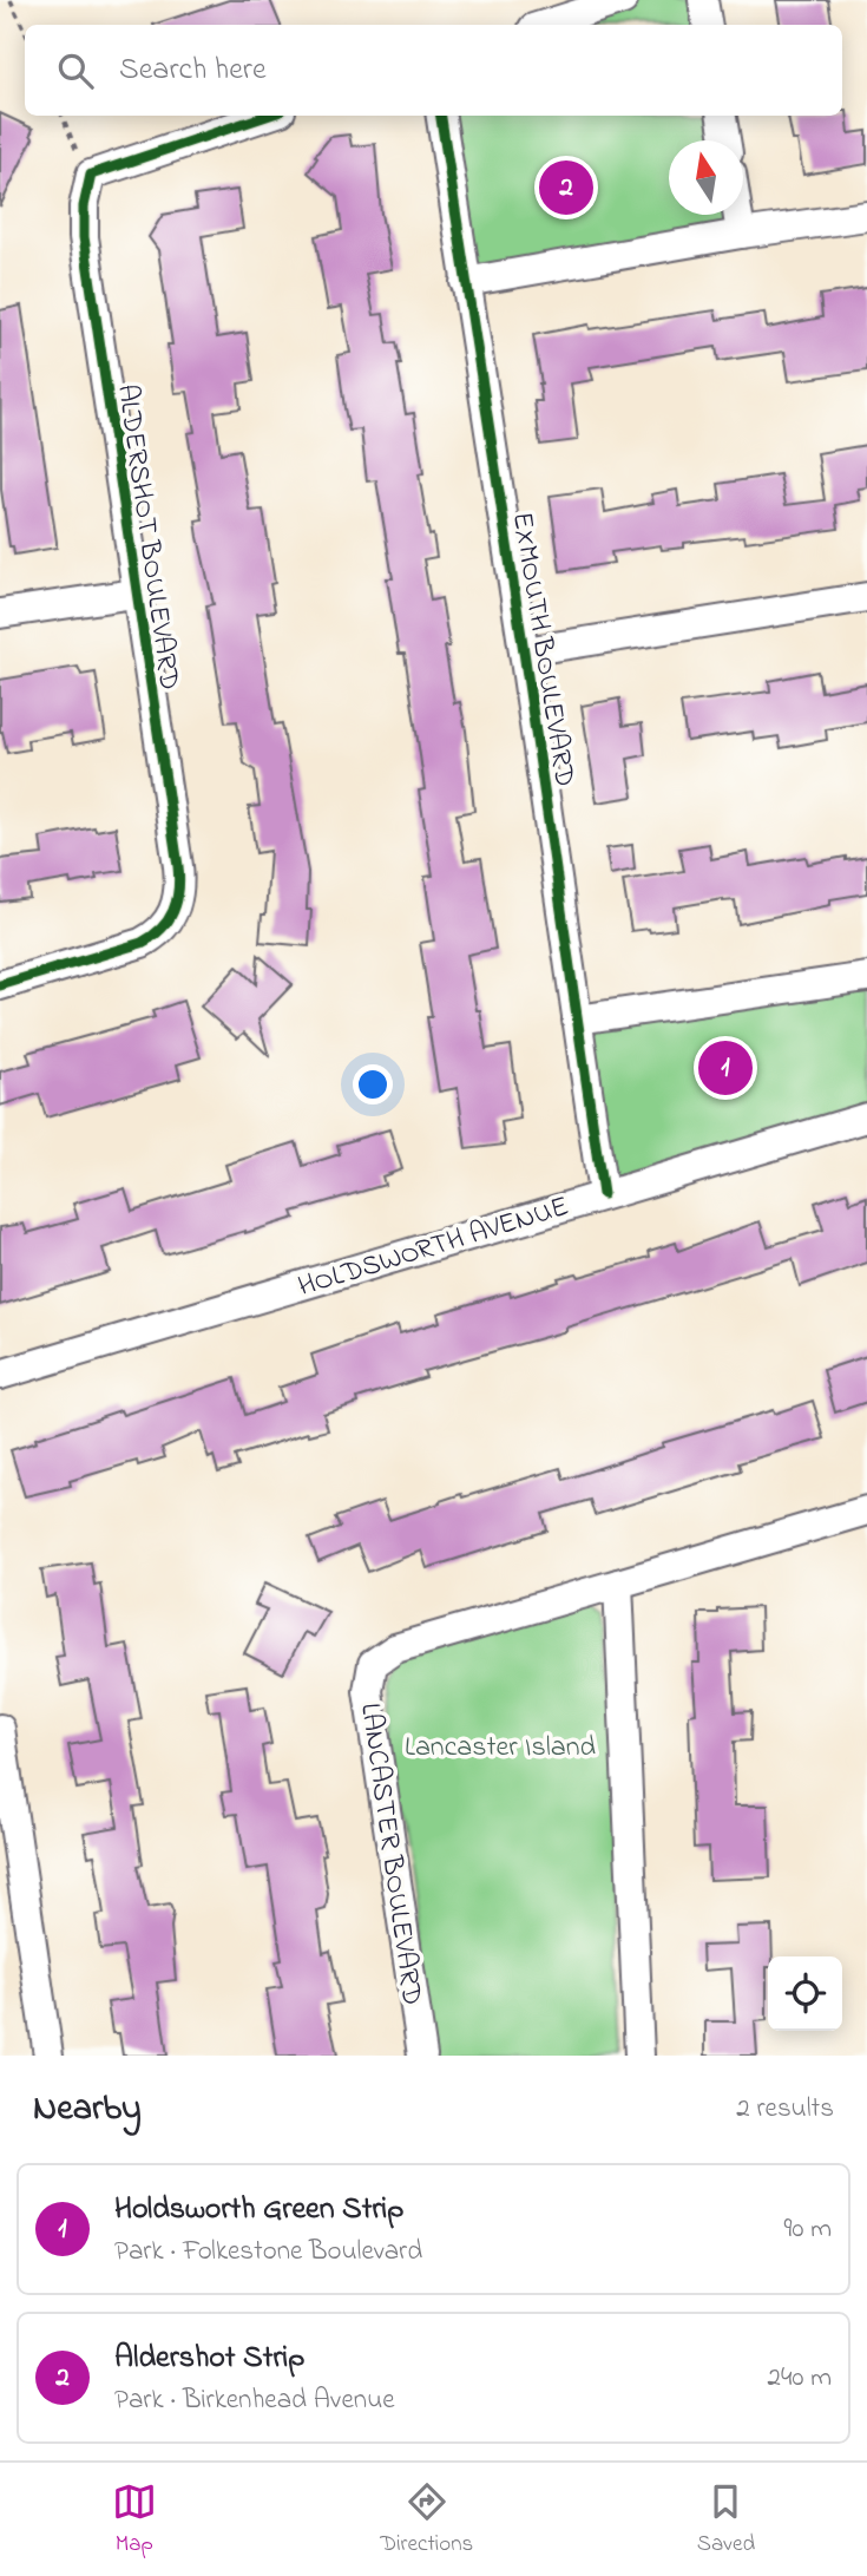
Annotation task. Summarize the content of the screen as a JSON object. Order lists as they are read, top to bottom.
{
  "streets": {
    "street": [
      "ALDERSHOT BOULEVARD",
      "EXMOUTH BOULEVARD",
      "HOLDSWORTH AVENUE",
      "LANCASTER BOULEVARD"
    ]
  },
  "crossings": [
    ["EXMOUTH BOULEVARD", "HOLDSWORTH AVENUE"]
  ],
  "parks": ["Lancaster Island"],
  "north": "top",
  "page": {
    "search": "Search here",
    "pins": ["2", "1"],
    "heading": ["Nearby", "2 results"],
    "list": [
      {
        "mark": "1",
        "name": "Holdsworth Green Strip",
        "note": "Park · Folkestone Boulevard",
        "value": "90 m"
      },
      {
        "mark": "2",
        "name": "Aldershot Strip",
        "note": "Park · Birkenhead Avenue",
        "value": "240 m"
      }
    ],
    "nav": ["Map", "Directions", "Saved"]
  }
}
